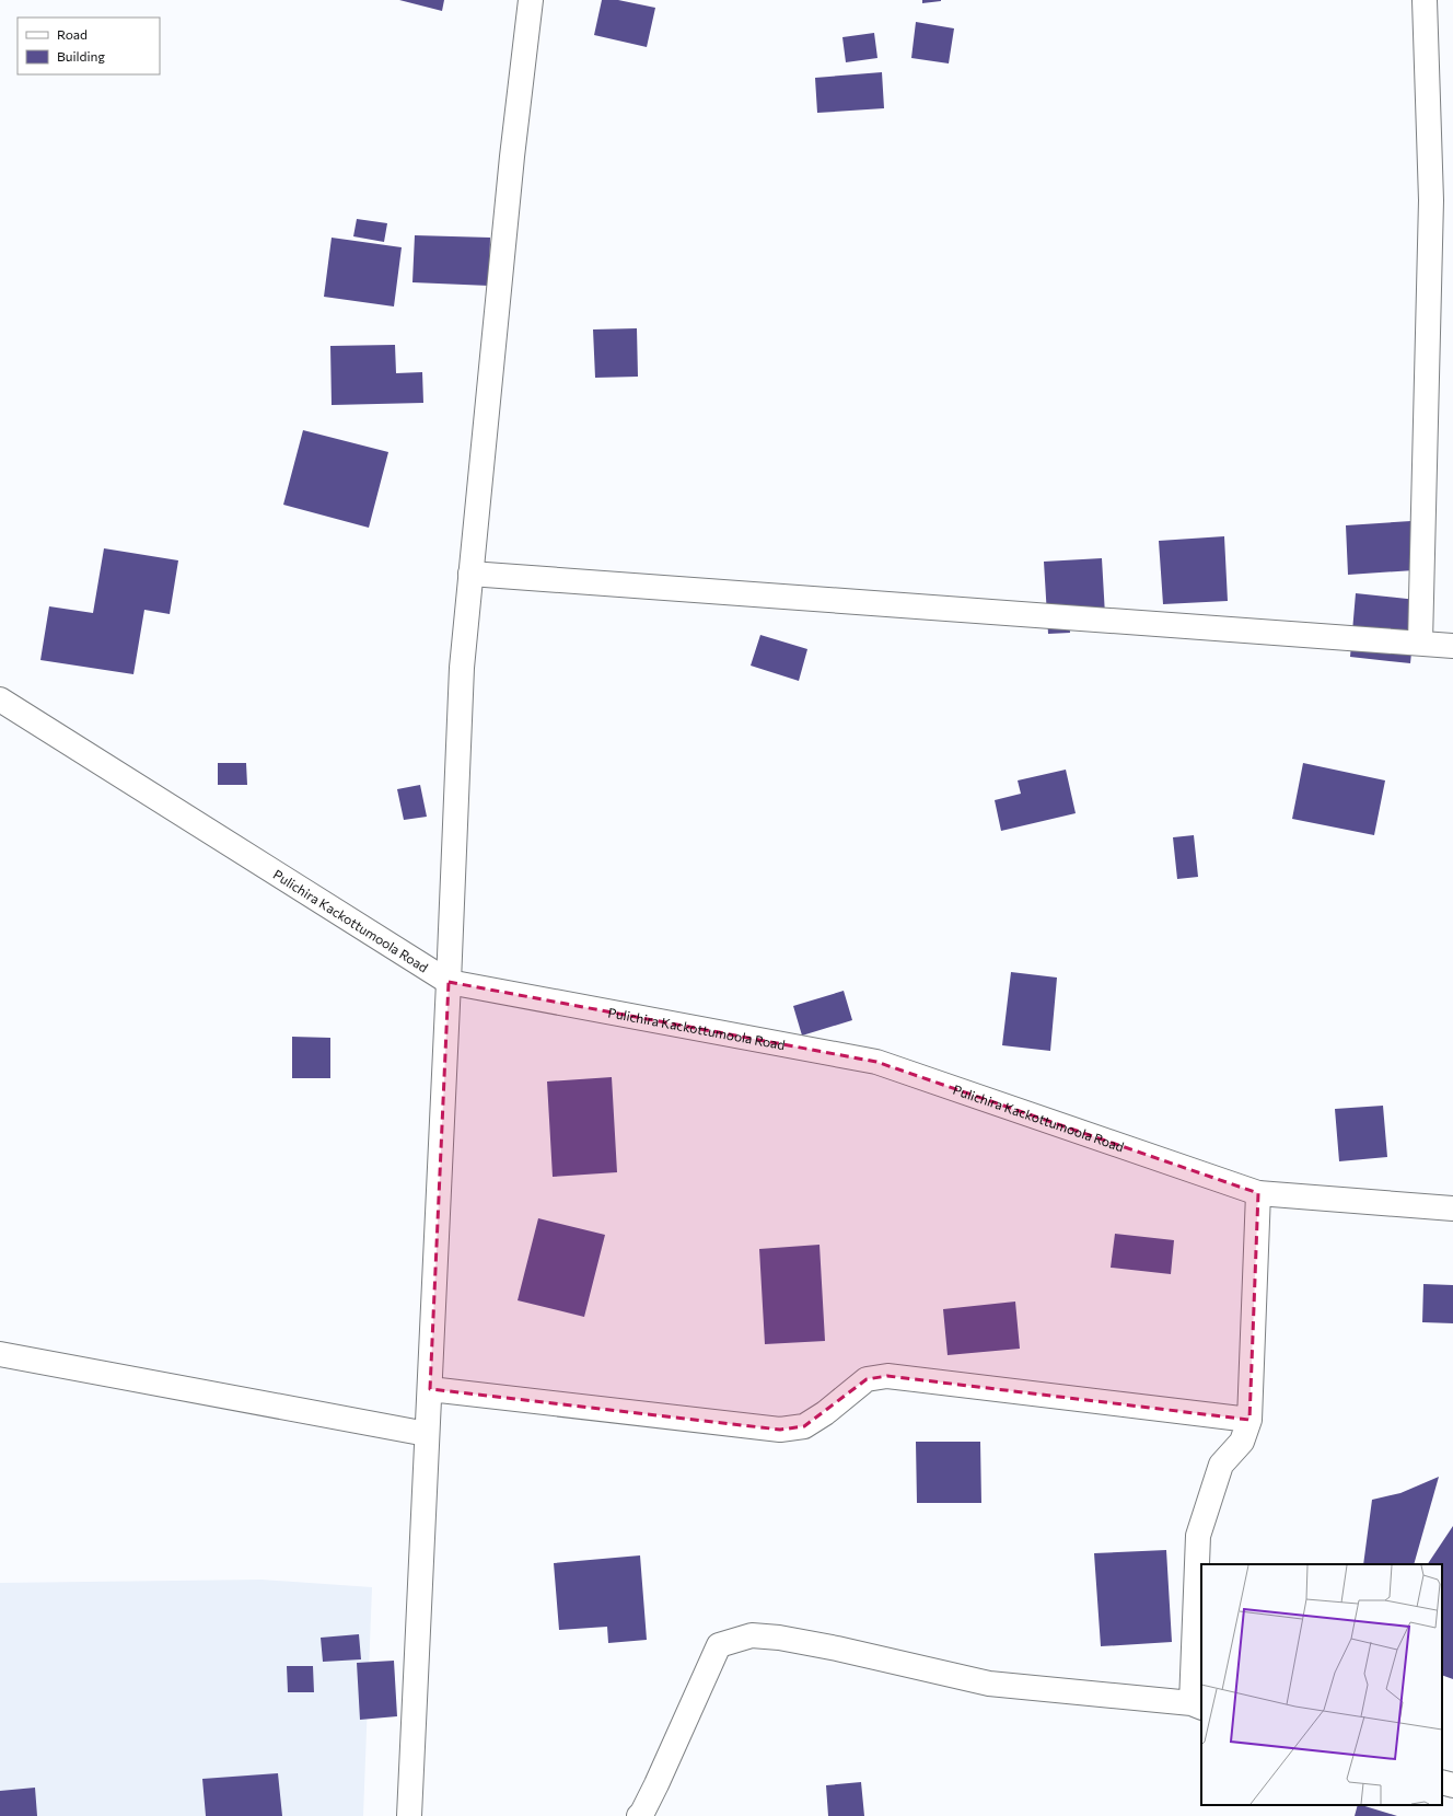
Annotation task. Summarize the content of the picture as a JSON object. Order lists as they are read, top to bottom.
{
  "streets": {
    "street": ["Pulichira Kackottumoola Road"]
  },
  "legend": ["Road", "Building"]
}
